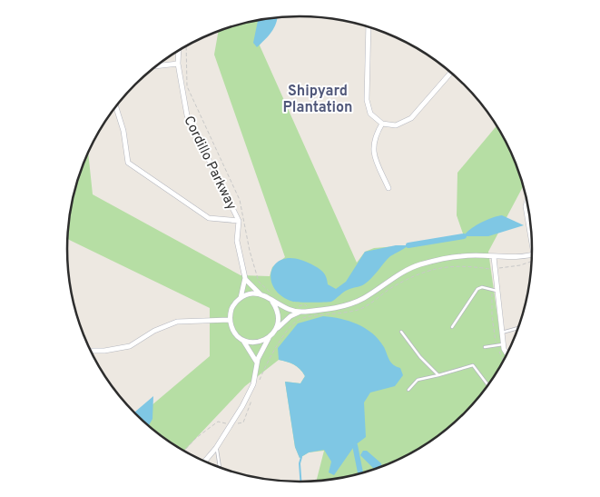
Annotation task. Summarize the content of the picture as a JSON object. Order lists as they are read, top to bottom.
{
  "streets": {
    "street": ["Cordillo Parkway"]
  },
  "districts": ["Shipyard Plantation"]
}
